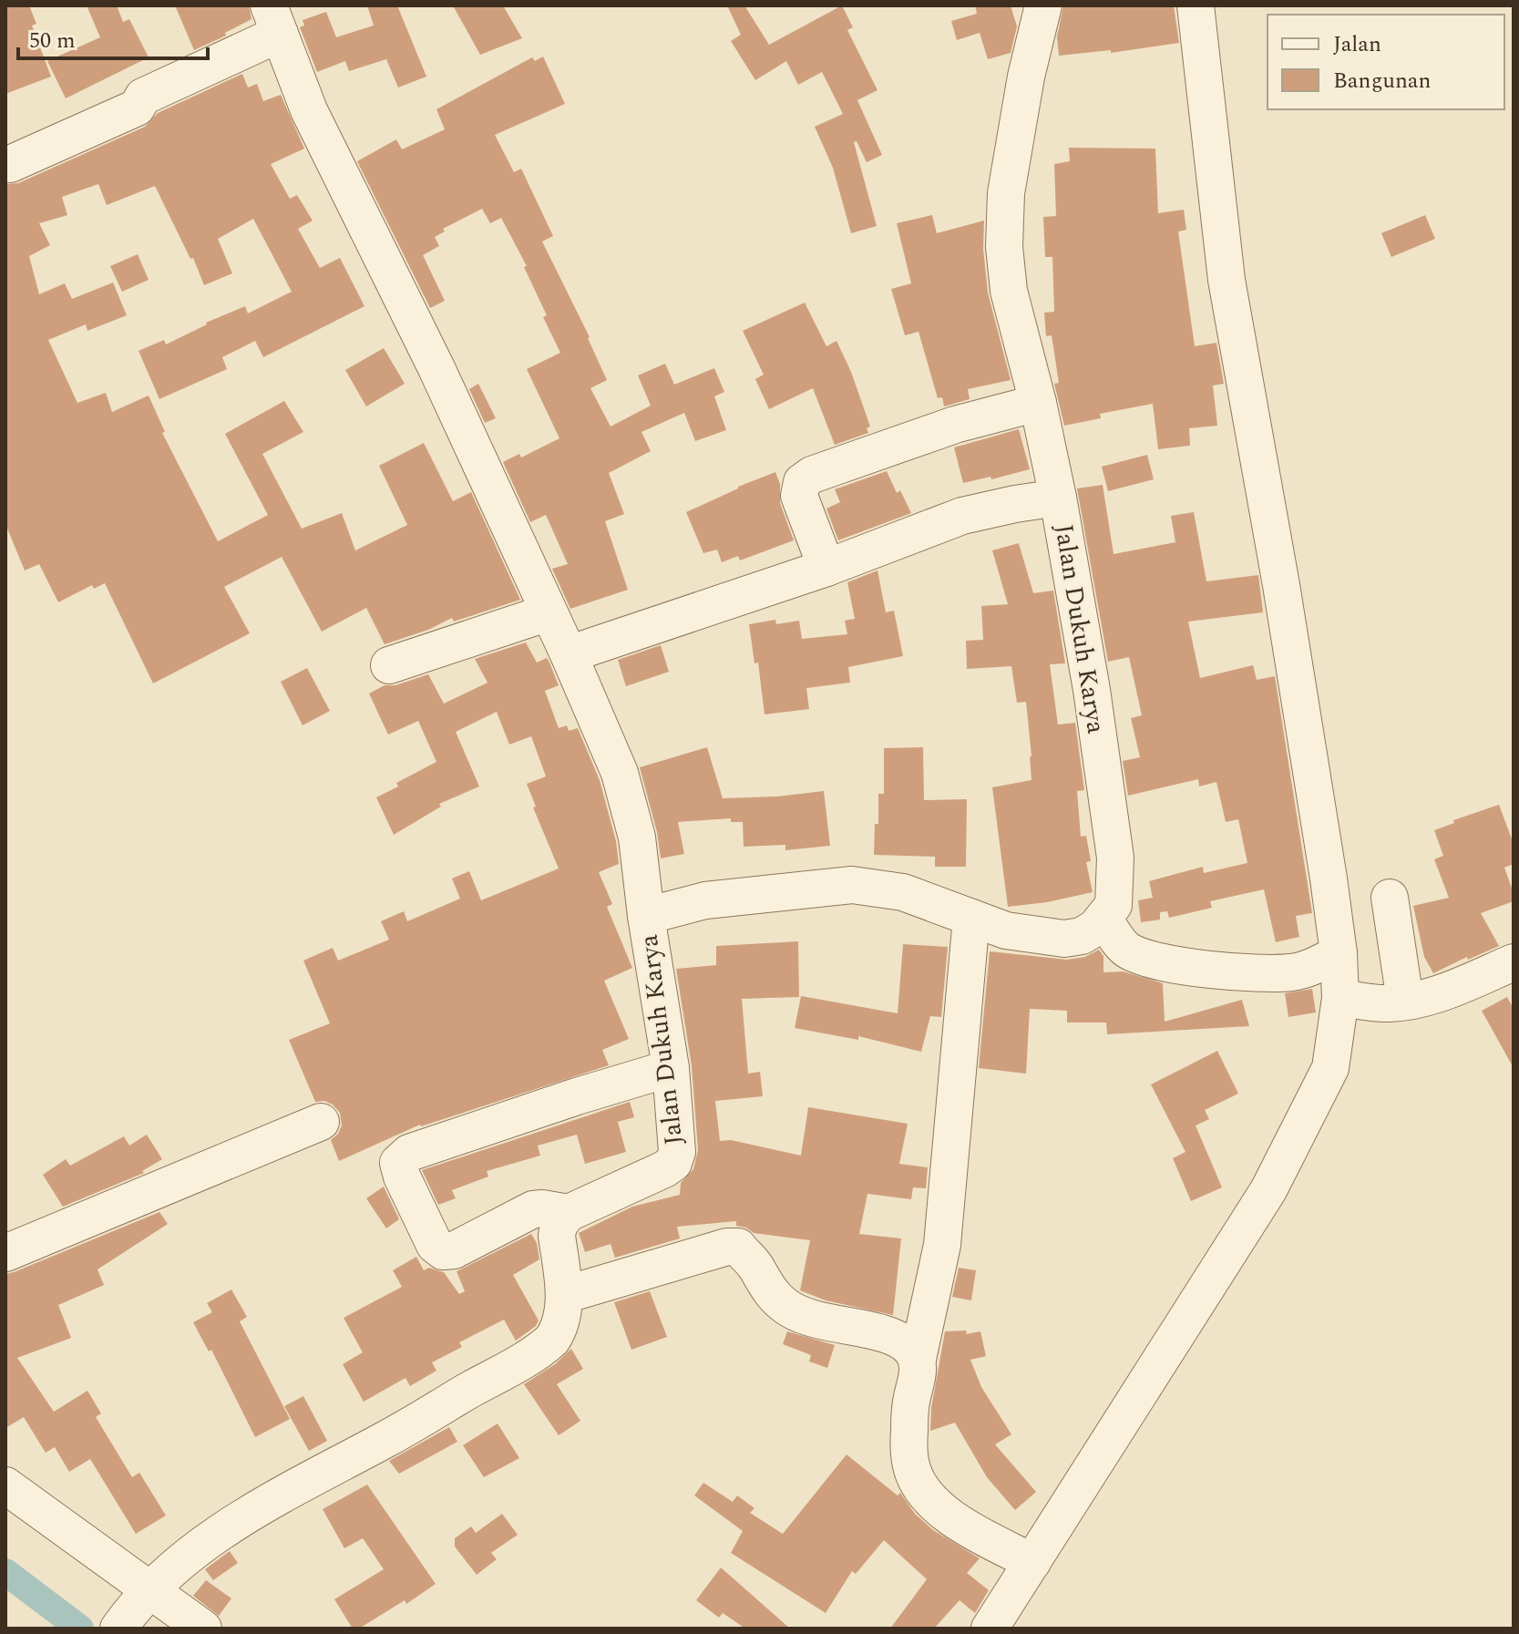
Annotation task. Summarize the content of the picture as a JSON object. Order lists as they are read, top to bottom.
{
  "streets": {
    "street": ["Jalan Dukuh Karya"]
  },
  "legend": ["Jalan", "Bangunan"],
  "scale_bar": "50 m"
}
